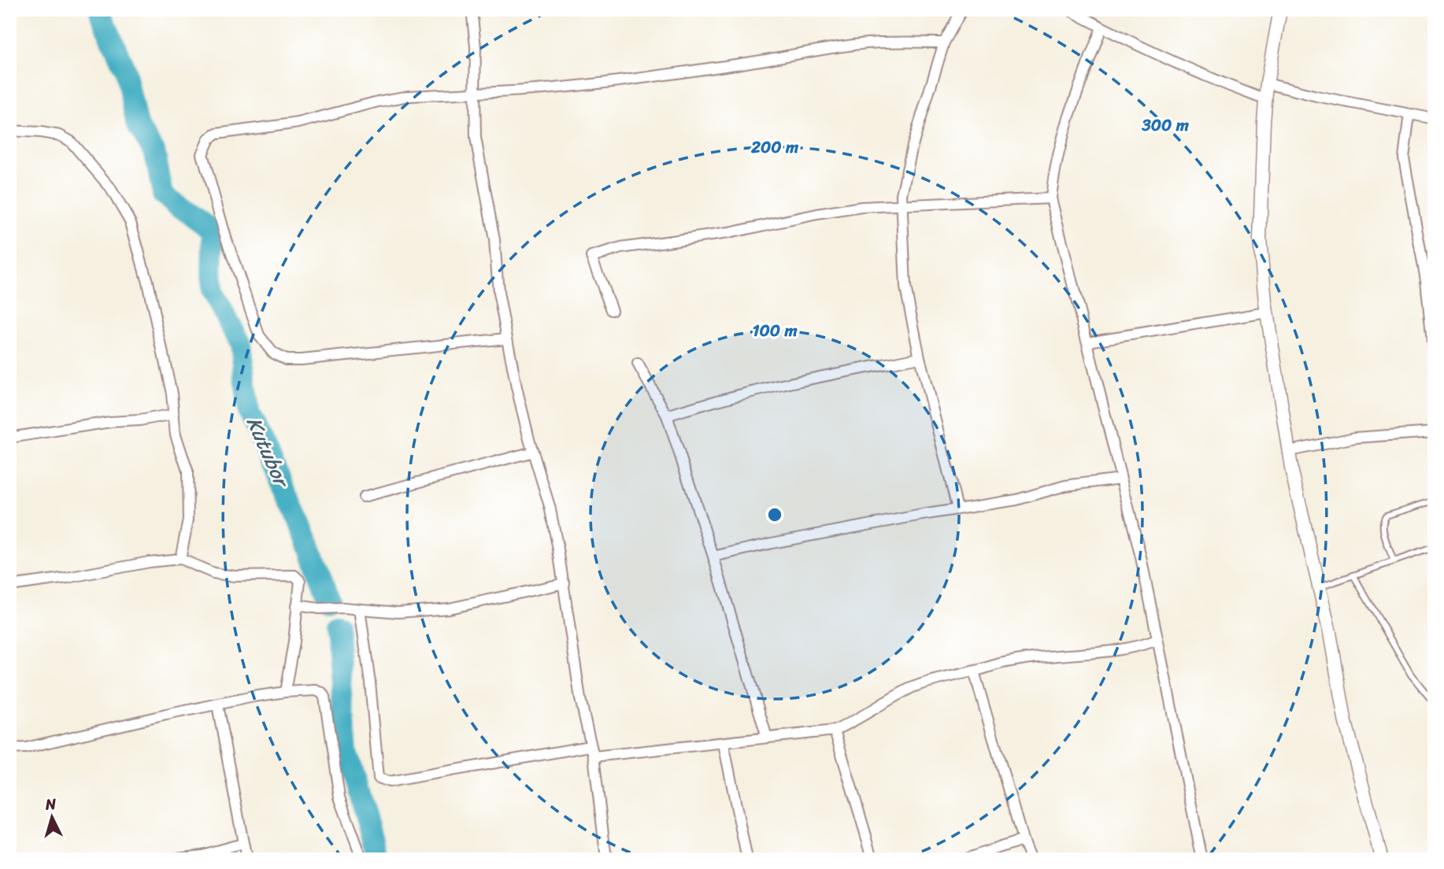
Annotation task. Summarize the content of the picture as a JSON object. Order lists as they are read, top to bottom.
{
  "water": ["Kutubor"],
  "north": "top",
  "rings": ["300 m", "200 m", "100 m"]
}
